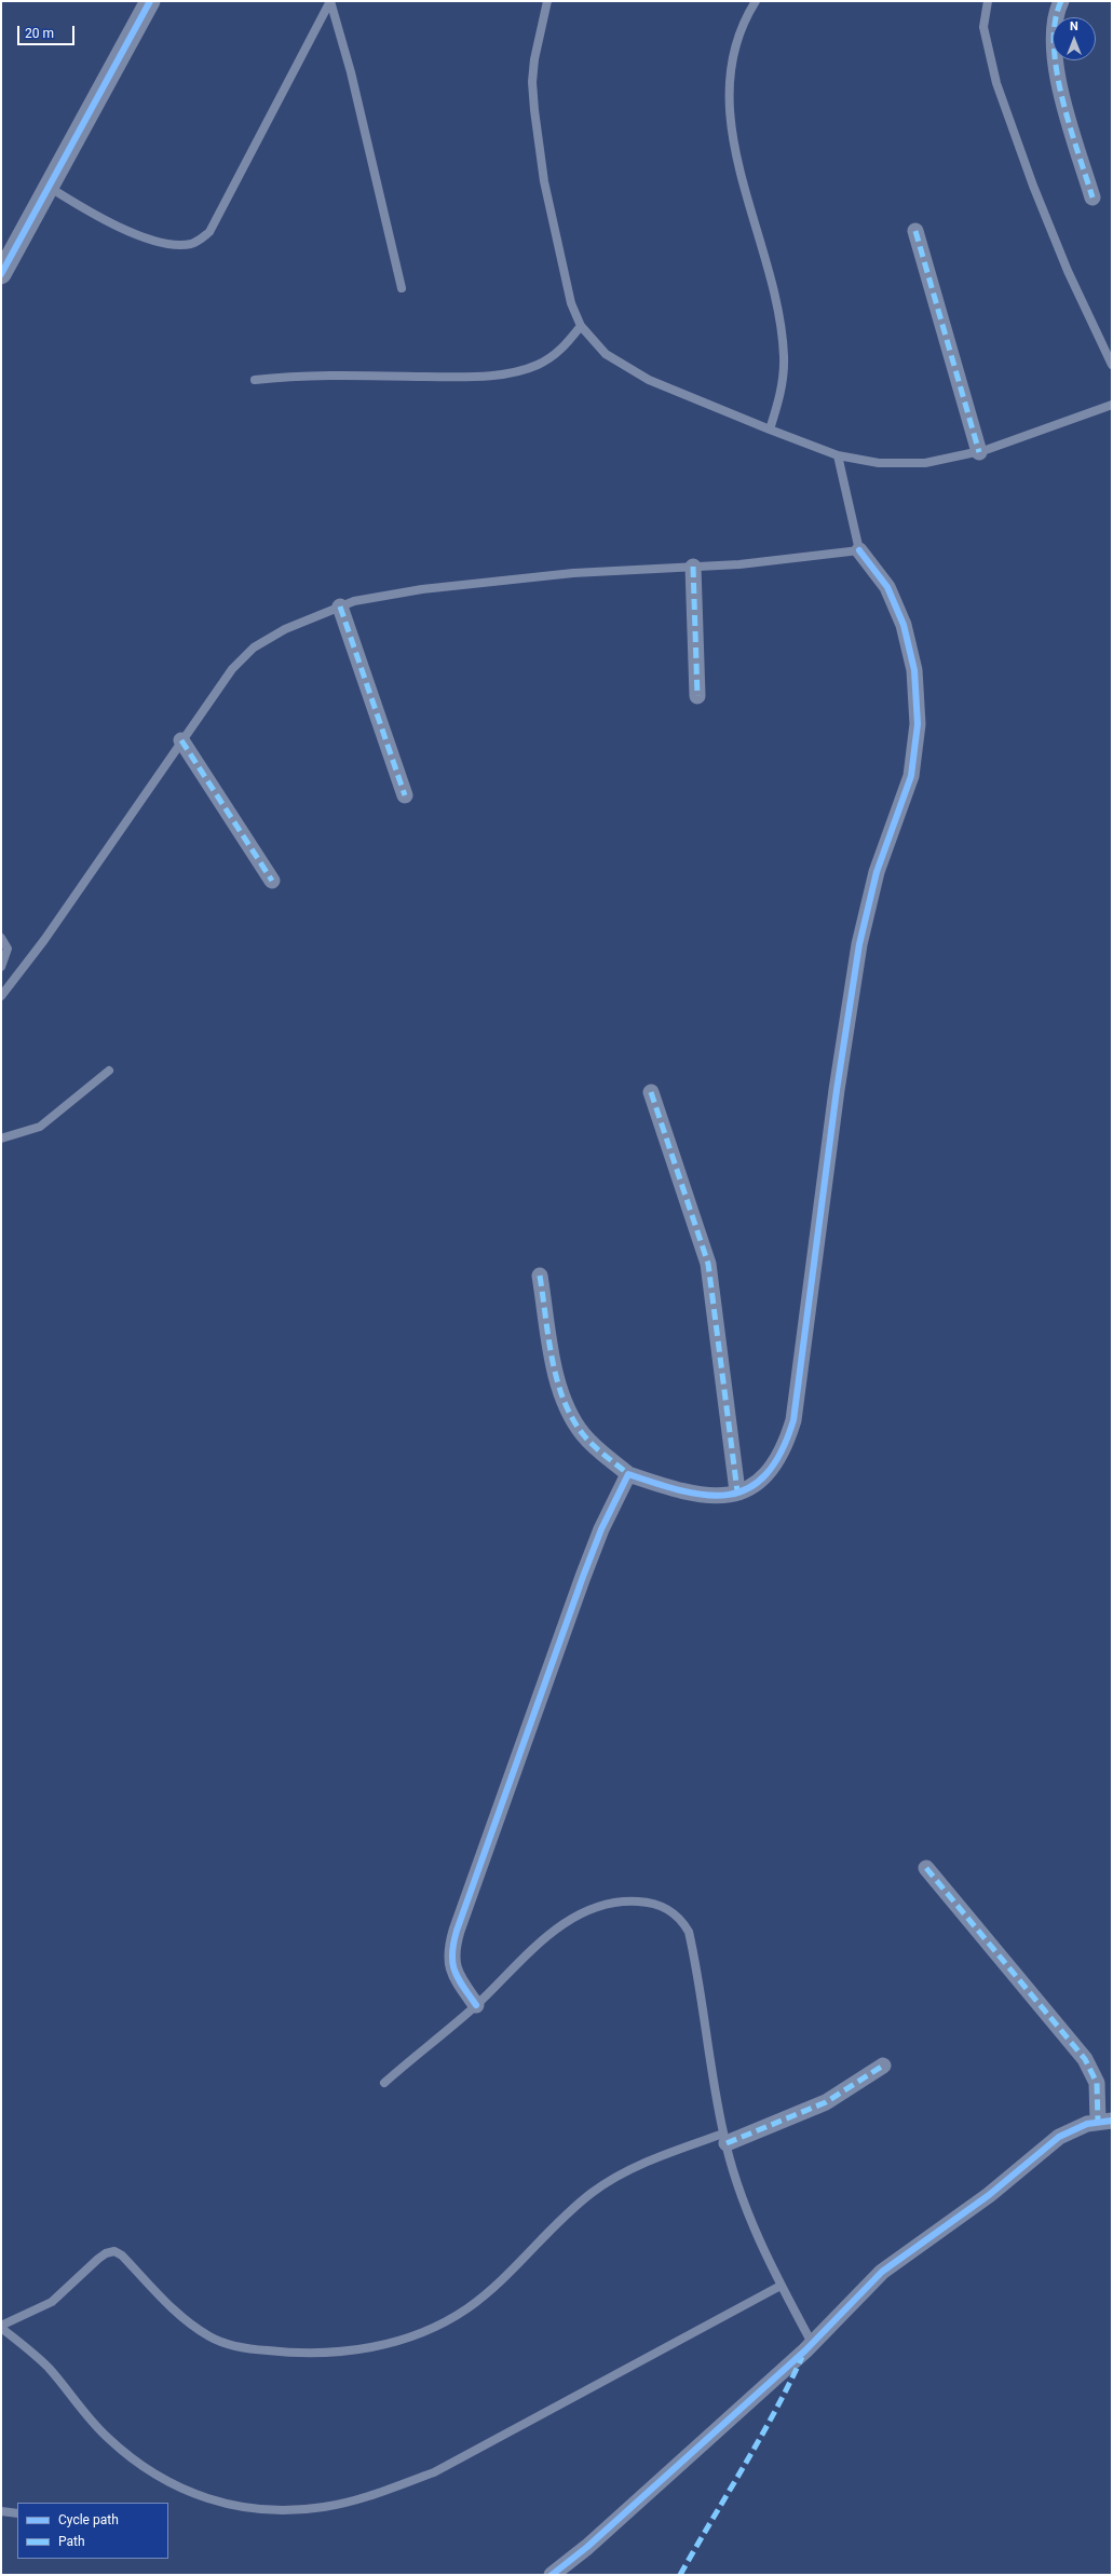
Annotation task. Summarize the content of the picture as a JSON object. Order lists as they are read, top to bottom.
{
  "legend": ["Cycle path", "Path"],
  "scale_bar": "20 m",
  "north": "top"
}
